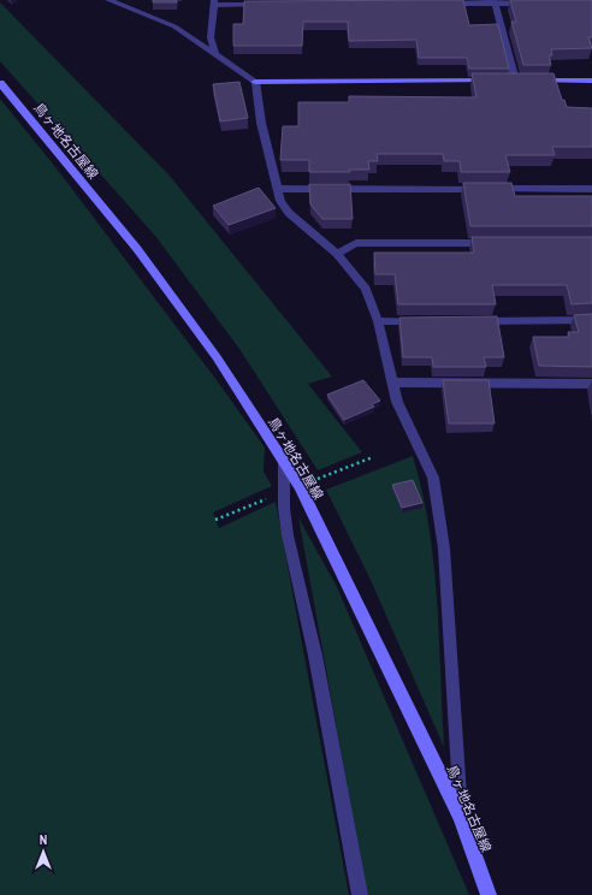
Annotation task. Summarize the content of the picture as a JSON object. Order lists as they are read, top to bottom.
{
  "streets": {
    "main road": ["鳥ヶ地名古屋線"]
  },
  "north": "top"
}
